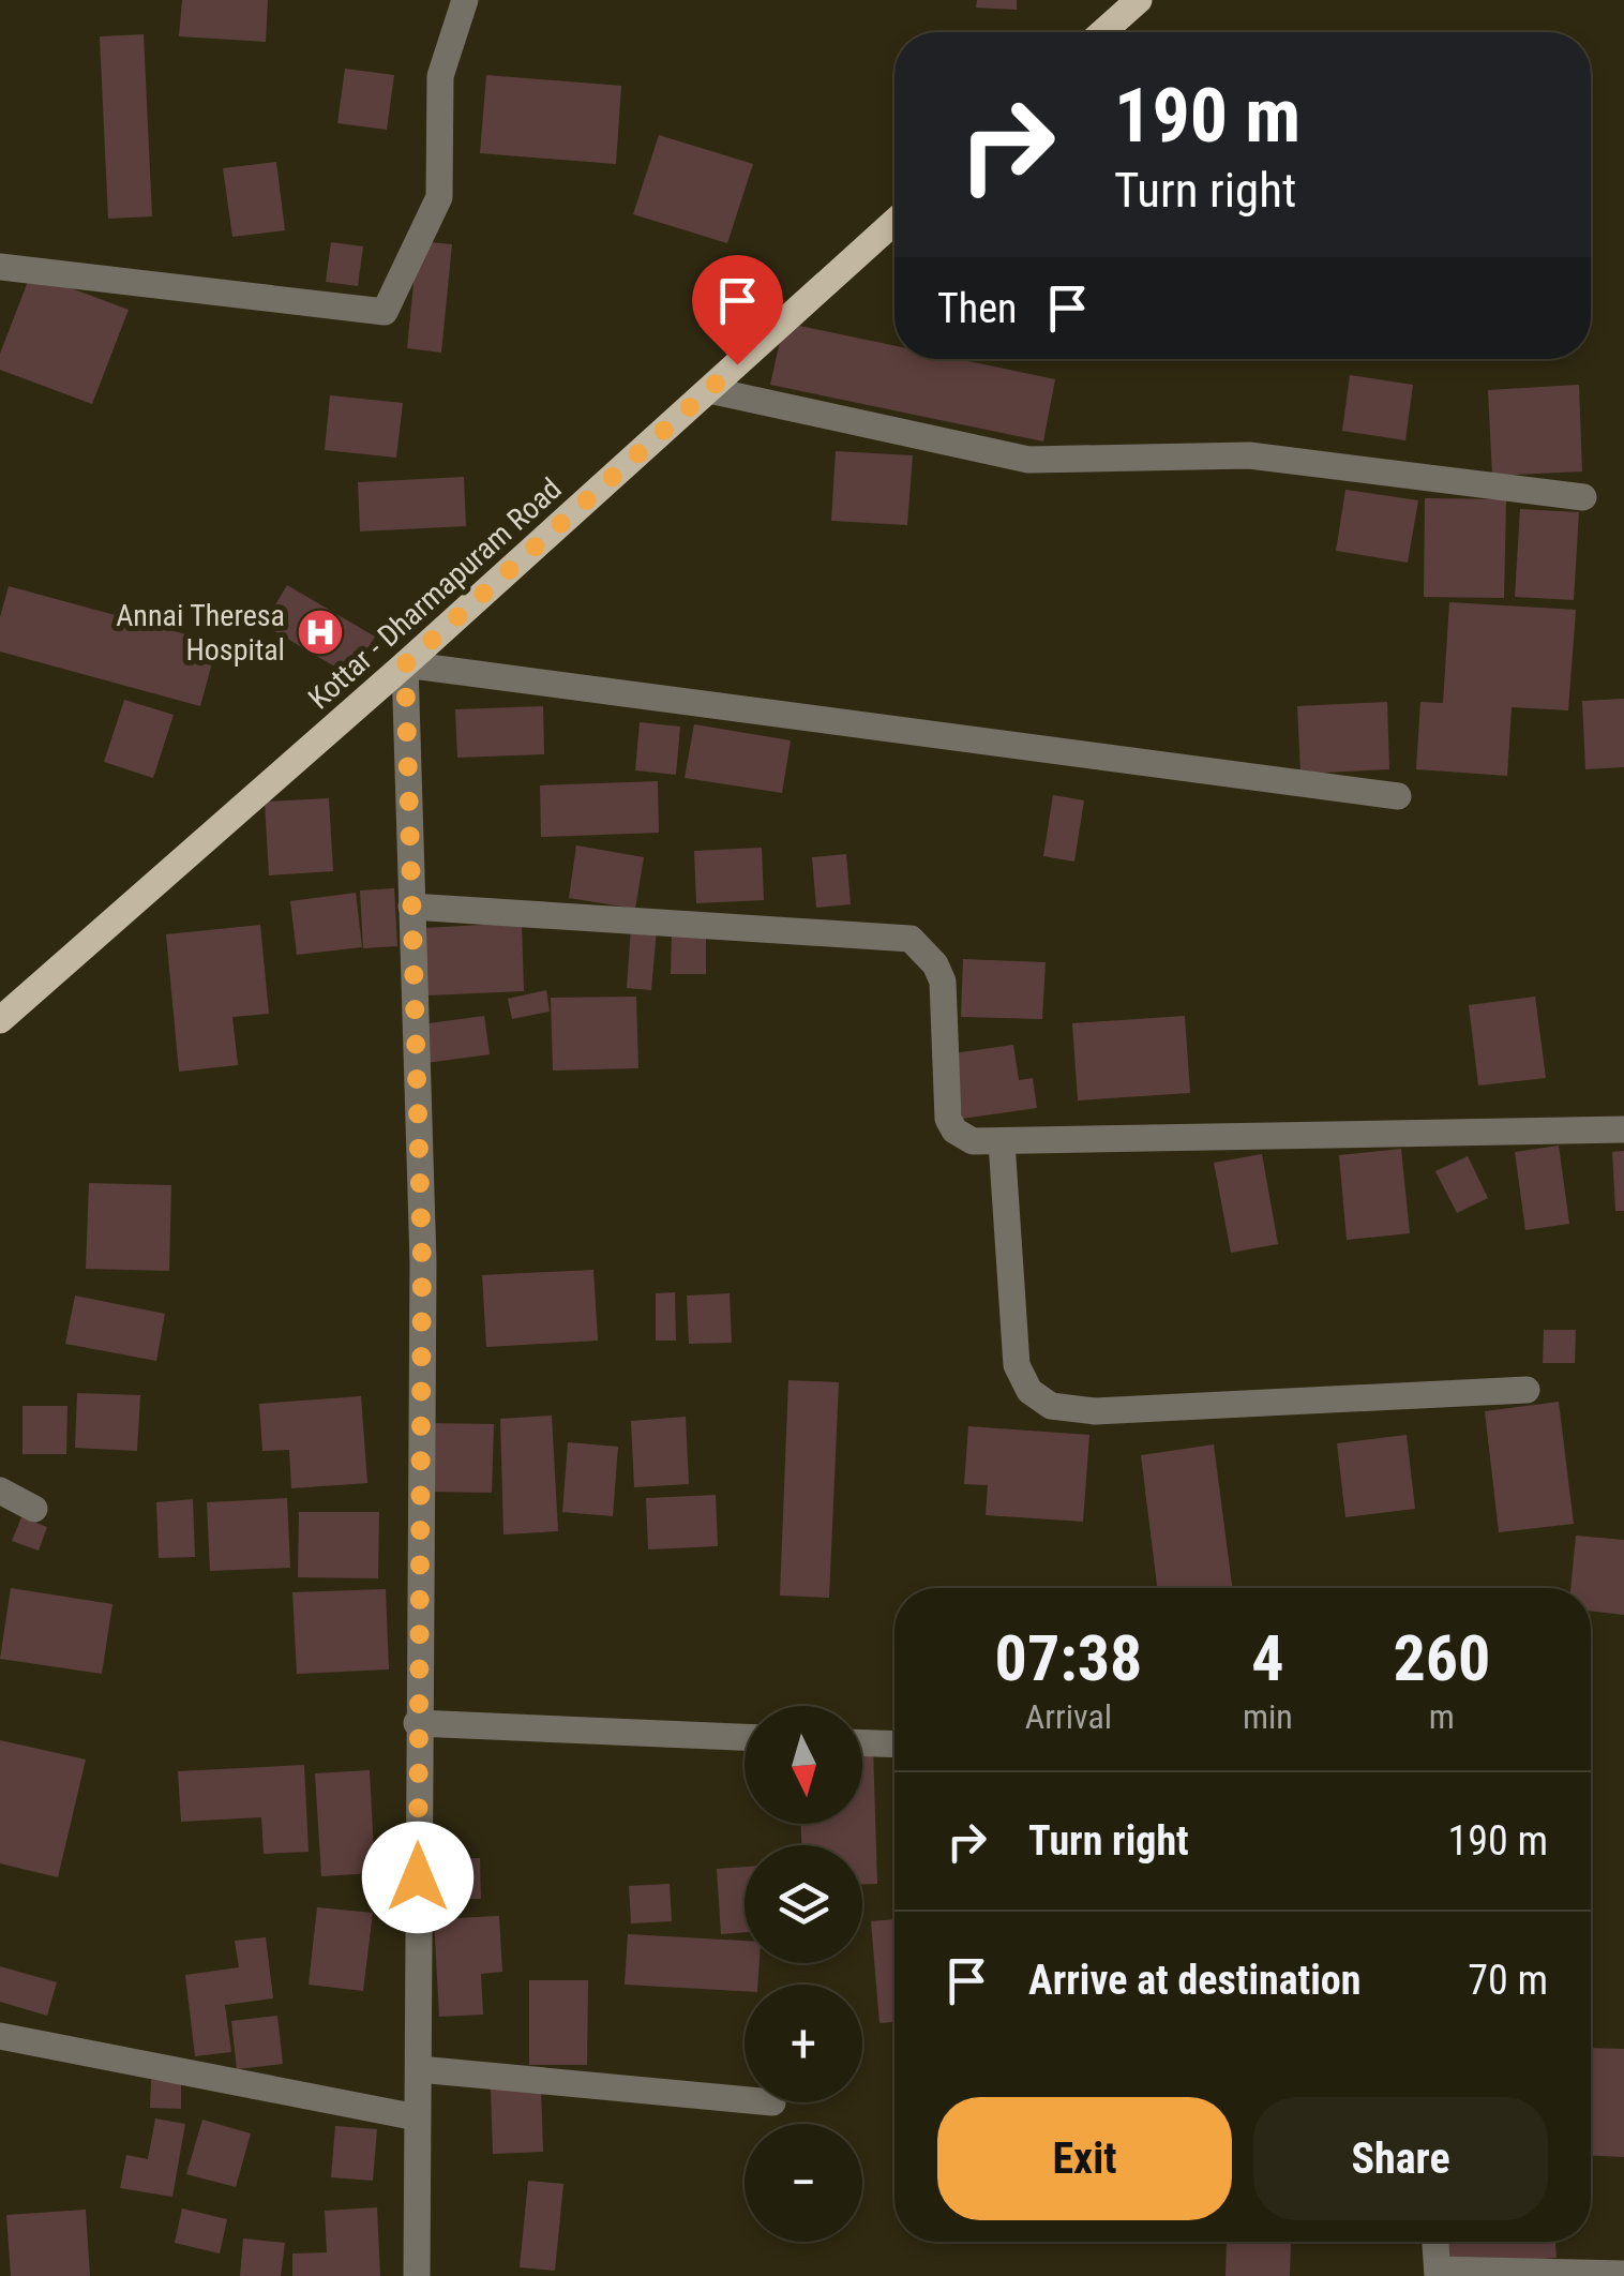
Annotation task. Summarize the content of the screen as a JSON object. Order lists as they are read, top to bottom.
{
  "streets": {
    "main road": ["Kottar - Dharmapuram Road"]
  },
  "places": {
    "hospital": ["Annai Theresa Hospital"]
  },
  "north": "bottom",
  "page": {
    "turn": ["190 m", "Turn right"],
    "then": "Then",
    "eta": [
      "07:38",
      "Arrival",
      "4",
      "min",
      "260",
      "m"
    ],
    "map_buttons": ["+", "−"],
    "list": [
      {
        "name": "Turn right",
        "value": "190 m"
      },
      {
        "name": "Arrive at destination",
        "value": "70 m"
      }
    ],
    "buttons": ["Exit", "Share"]
  }
}
